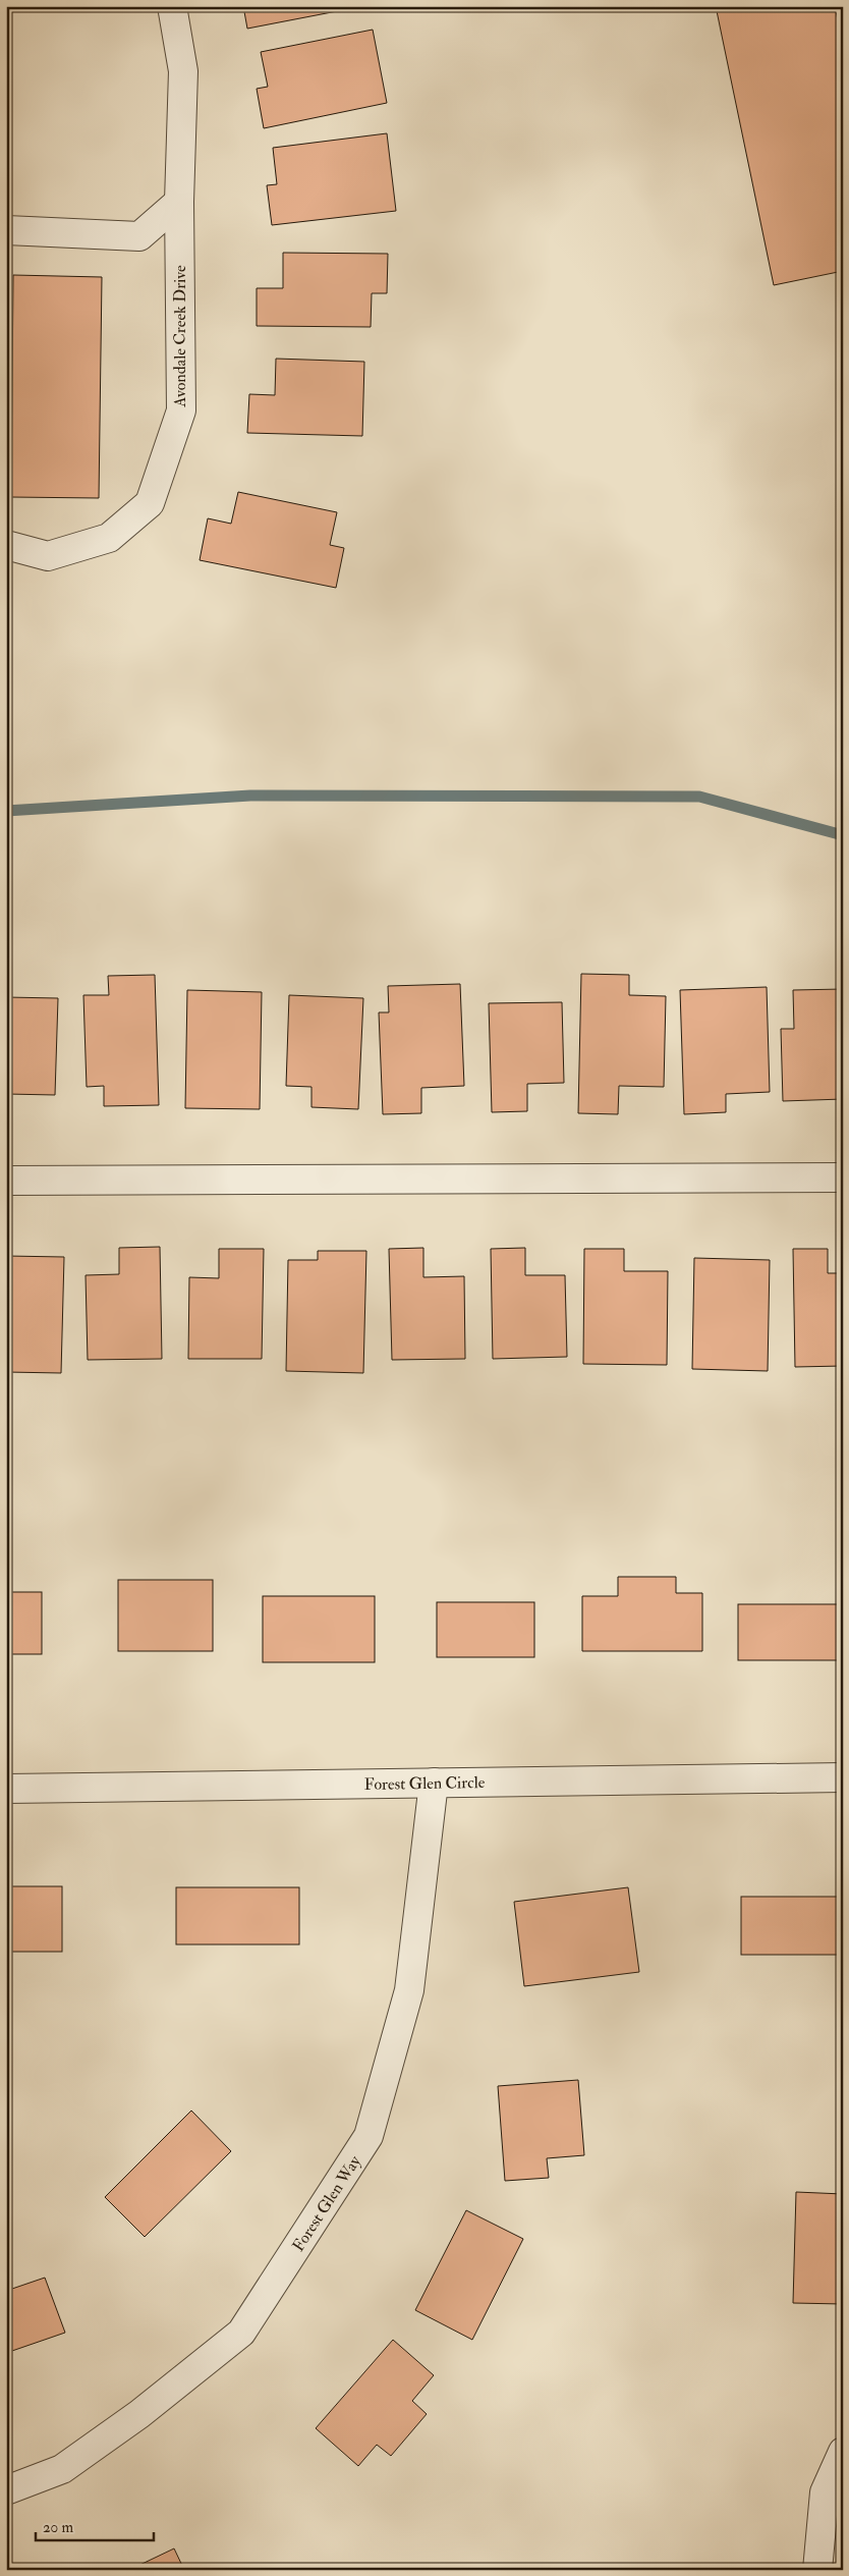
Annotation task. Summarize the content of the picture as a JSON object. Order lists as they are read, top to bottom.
{
  "streets": {
    "street": ["Avondale Creek Drive", "Forest Glen Circle", "Forest Glen Way"]
  },
  "crossings": [
    ["Forest Glen Circle", "Forest Glen Way"]
  ],
  "scale_bar": "20 m"
}
